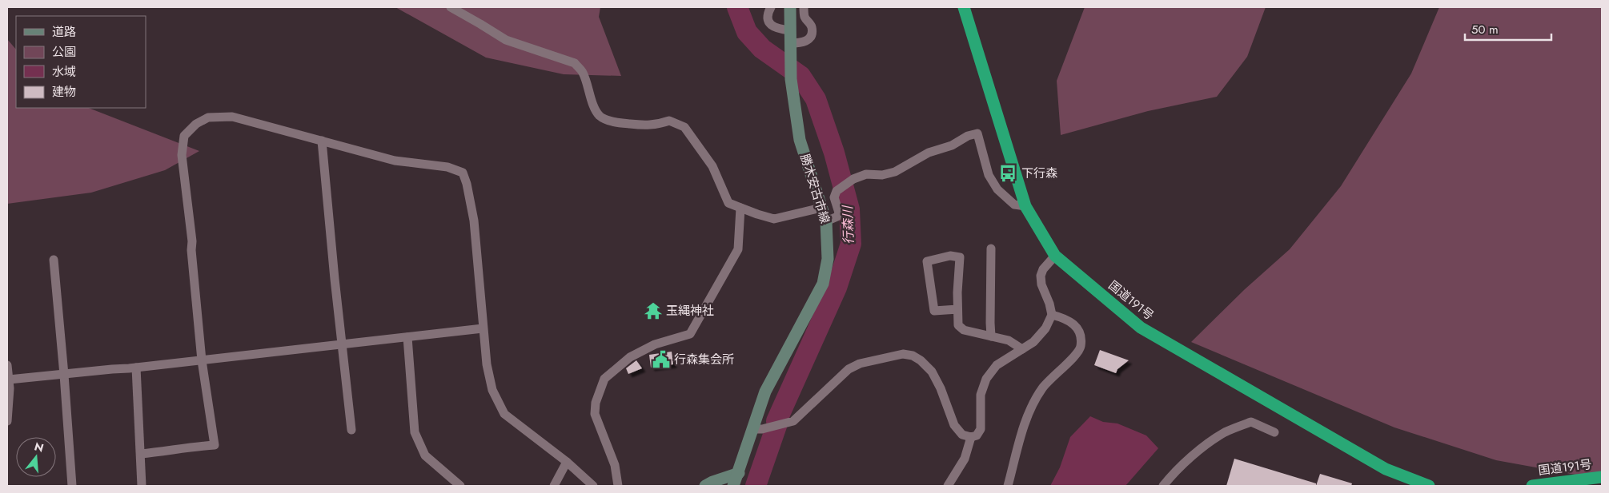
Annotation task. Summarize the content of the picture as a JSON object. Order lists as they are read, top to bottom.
{
  "streets": {
    "highway": ["国道191号"],
    "main road": ["勝木安古市線"]
  },
  "water": ["行森川"],
  "places": {
    "bus stop": ["下行森"],
    "temple": ["玉縄神社"],
    "public building": ["行森集会所"]
  },
  "legend": [
    "道路",
    "公園",
    "水域",
    "建物"
  ],
  "scale_bar": "50 m",
  "north": "top"
}
